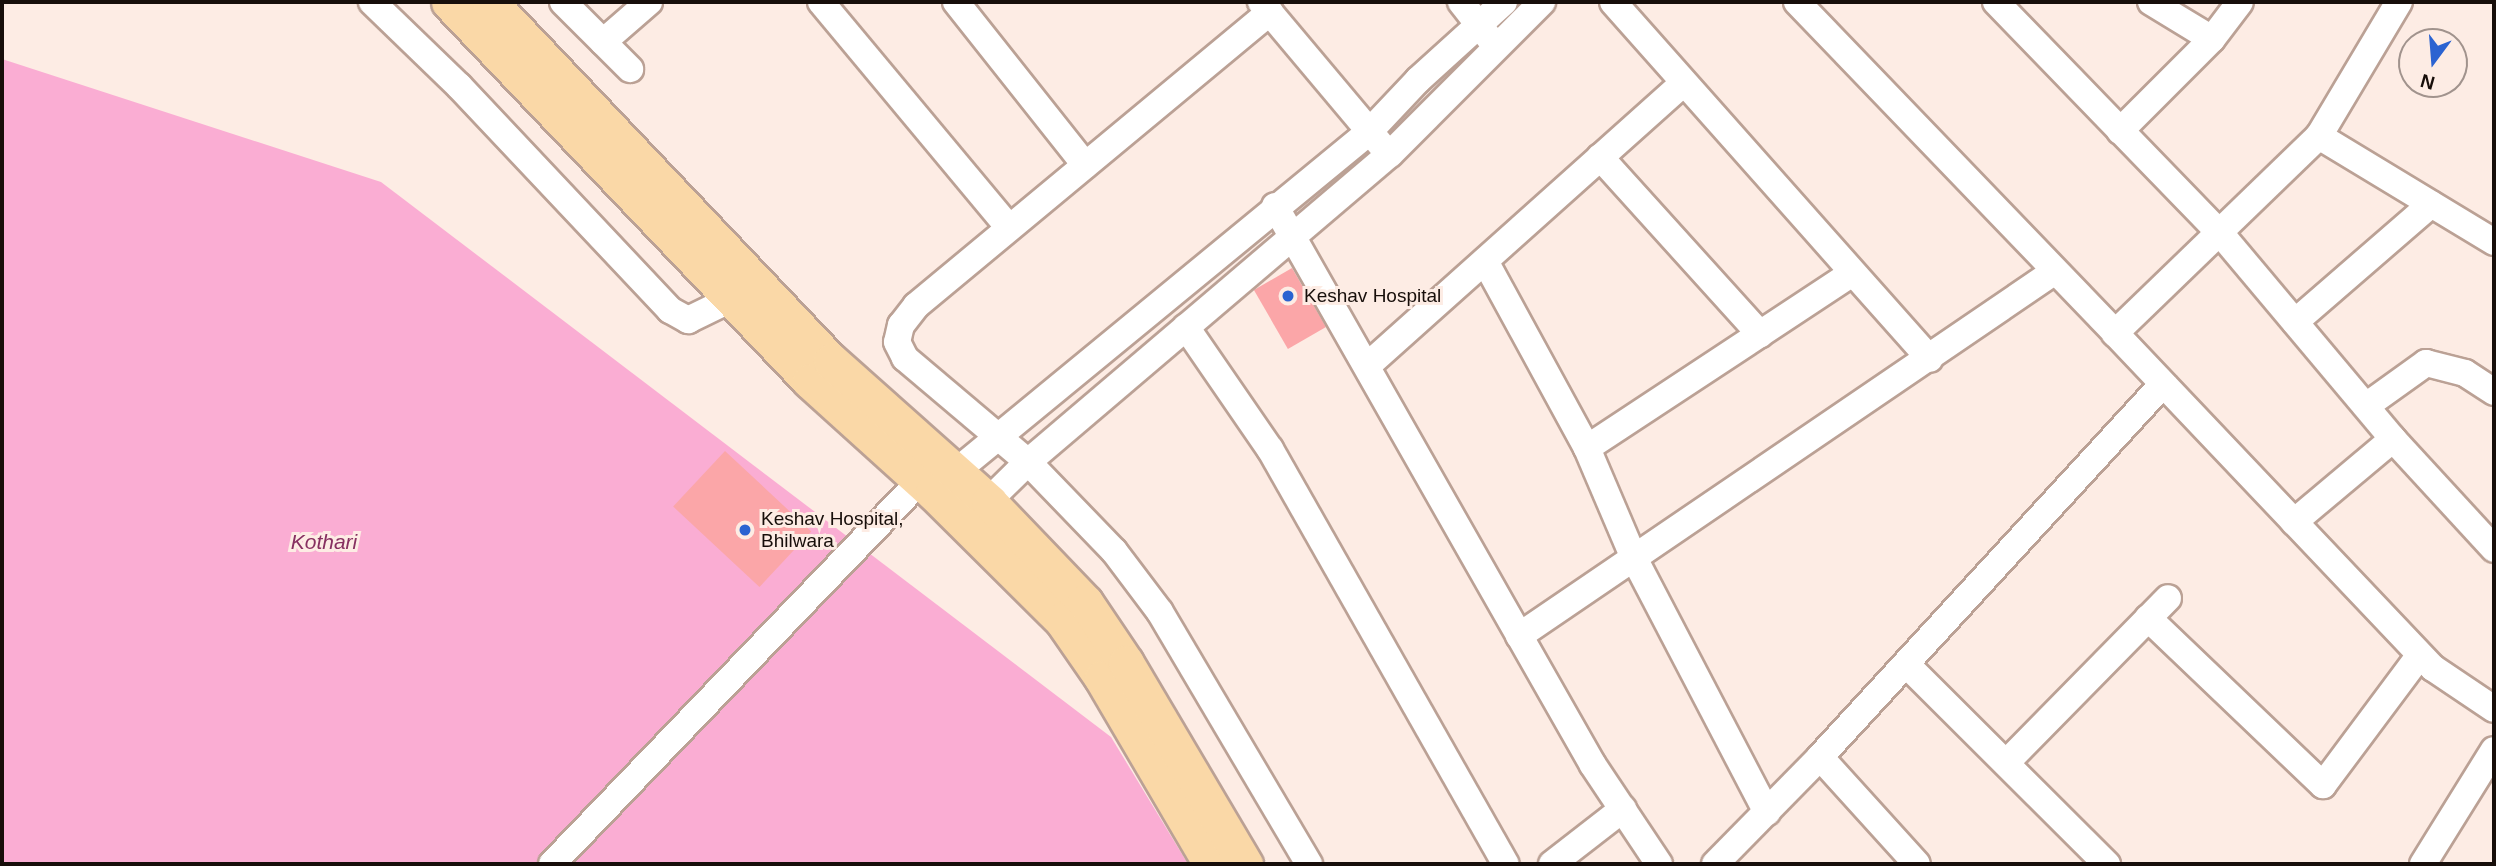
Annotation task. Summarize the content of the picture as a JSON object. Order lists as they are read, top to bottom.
{
  "water": ["Kothari"],
  "places": ["Keshav Hospital", "Keshav Hospital, Bhilwara"],
  "north": "bottom"
}
